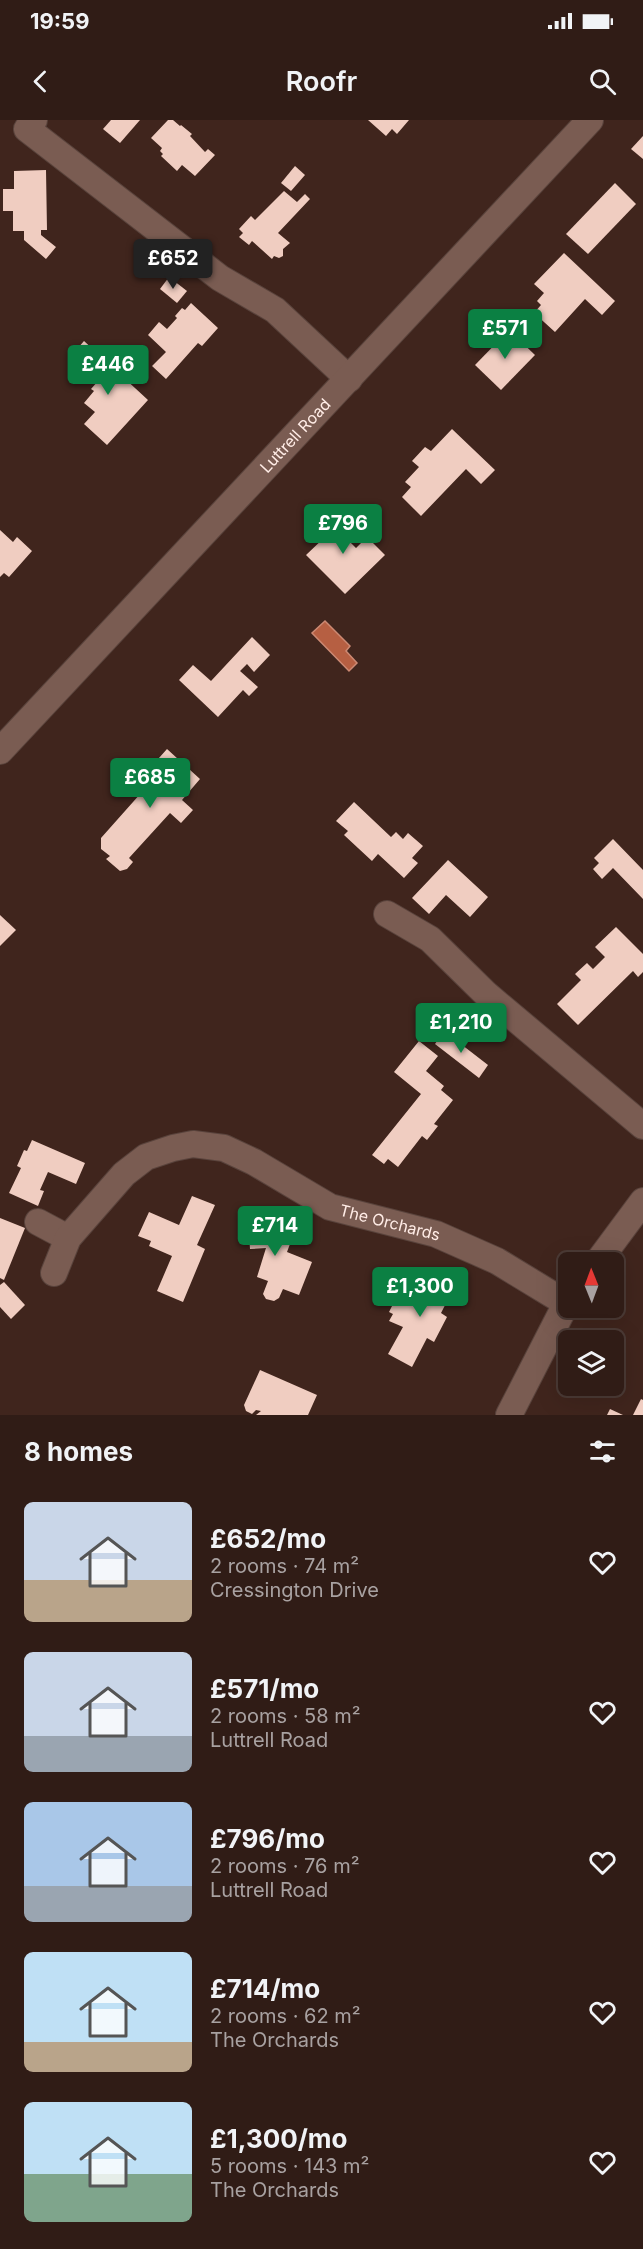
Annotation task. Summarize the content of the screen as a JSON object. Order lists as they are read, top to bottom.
{
  "streets": {
    "street": ["Luttrell Road", "The Orchards"]
  },
  "north": "top",
  "page": {
    "status": "19:59",
    "header": "Roofr",
    "price": [
      "£652",
      "£571",
      "£446",
      "£796",
      "£685",
      "£1,210",
      "£714",
      "£1,300"
    ],
    "heading": "8 homes",
    "list": [
      {
        "name": "£652/mo",
        "note": "2 rooms · 74 m² · Cressington Drive"
      },
      {
        "name": "£571/mo",
        "note": "2 rooms · 58 m² · Luttrell Road"
      },
      {
        "name": "£796/mo",
        "note": "2 rooms · 76 m² · Luttrell Road"
      },
      {
        "name": "£714/mo",
        "note": "2 rooms · 62 m² · The Orchards"
      },
      {
        "name": "£1,300/mo",
        "note": "5 rooms · 143 m² · The Orchards"
      }
    ]
  }
}
